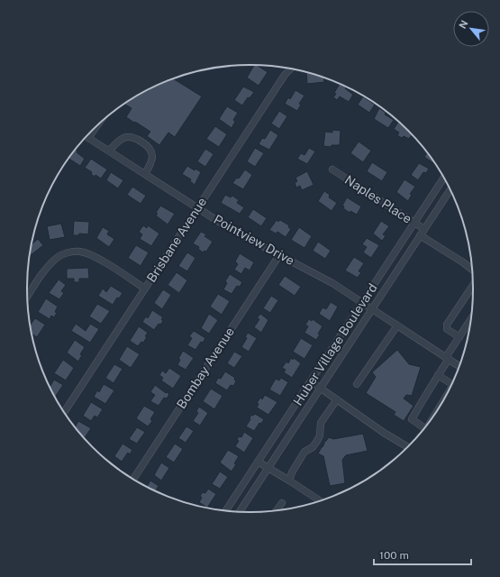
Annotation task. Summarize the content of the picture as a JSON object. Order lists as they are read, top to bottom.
{
  "streets": {
    "street": [
      "Naples Place",
      "Brisbane Avenue",
      "Pointview Drive",
      "Huber Village Boulevard",
      "Bombay Avenue"
    ]
  },
  "crossings": [
    ["Naples Place", "Huber Village Boulevard"],
    ["Brisbane Avenue", "Pointview Drive"],
    ["Pointview Drive", "Huber Village Boulevard"],
    ["Pointview Drive", "Bombay Avenue"]
  ],
  "scale_bar": "100 m",
  "north": "top left"
}
